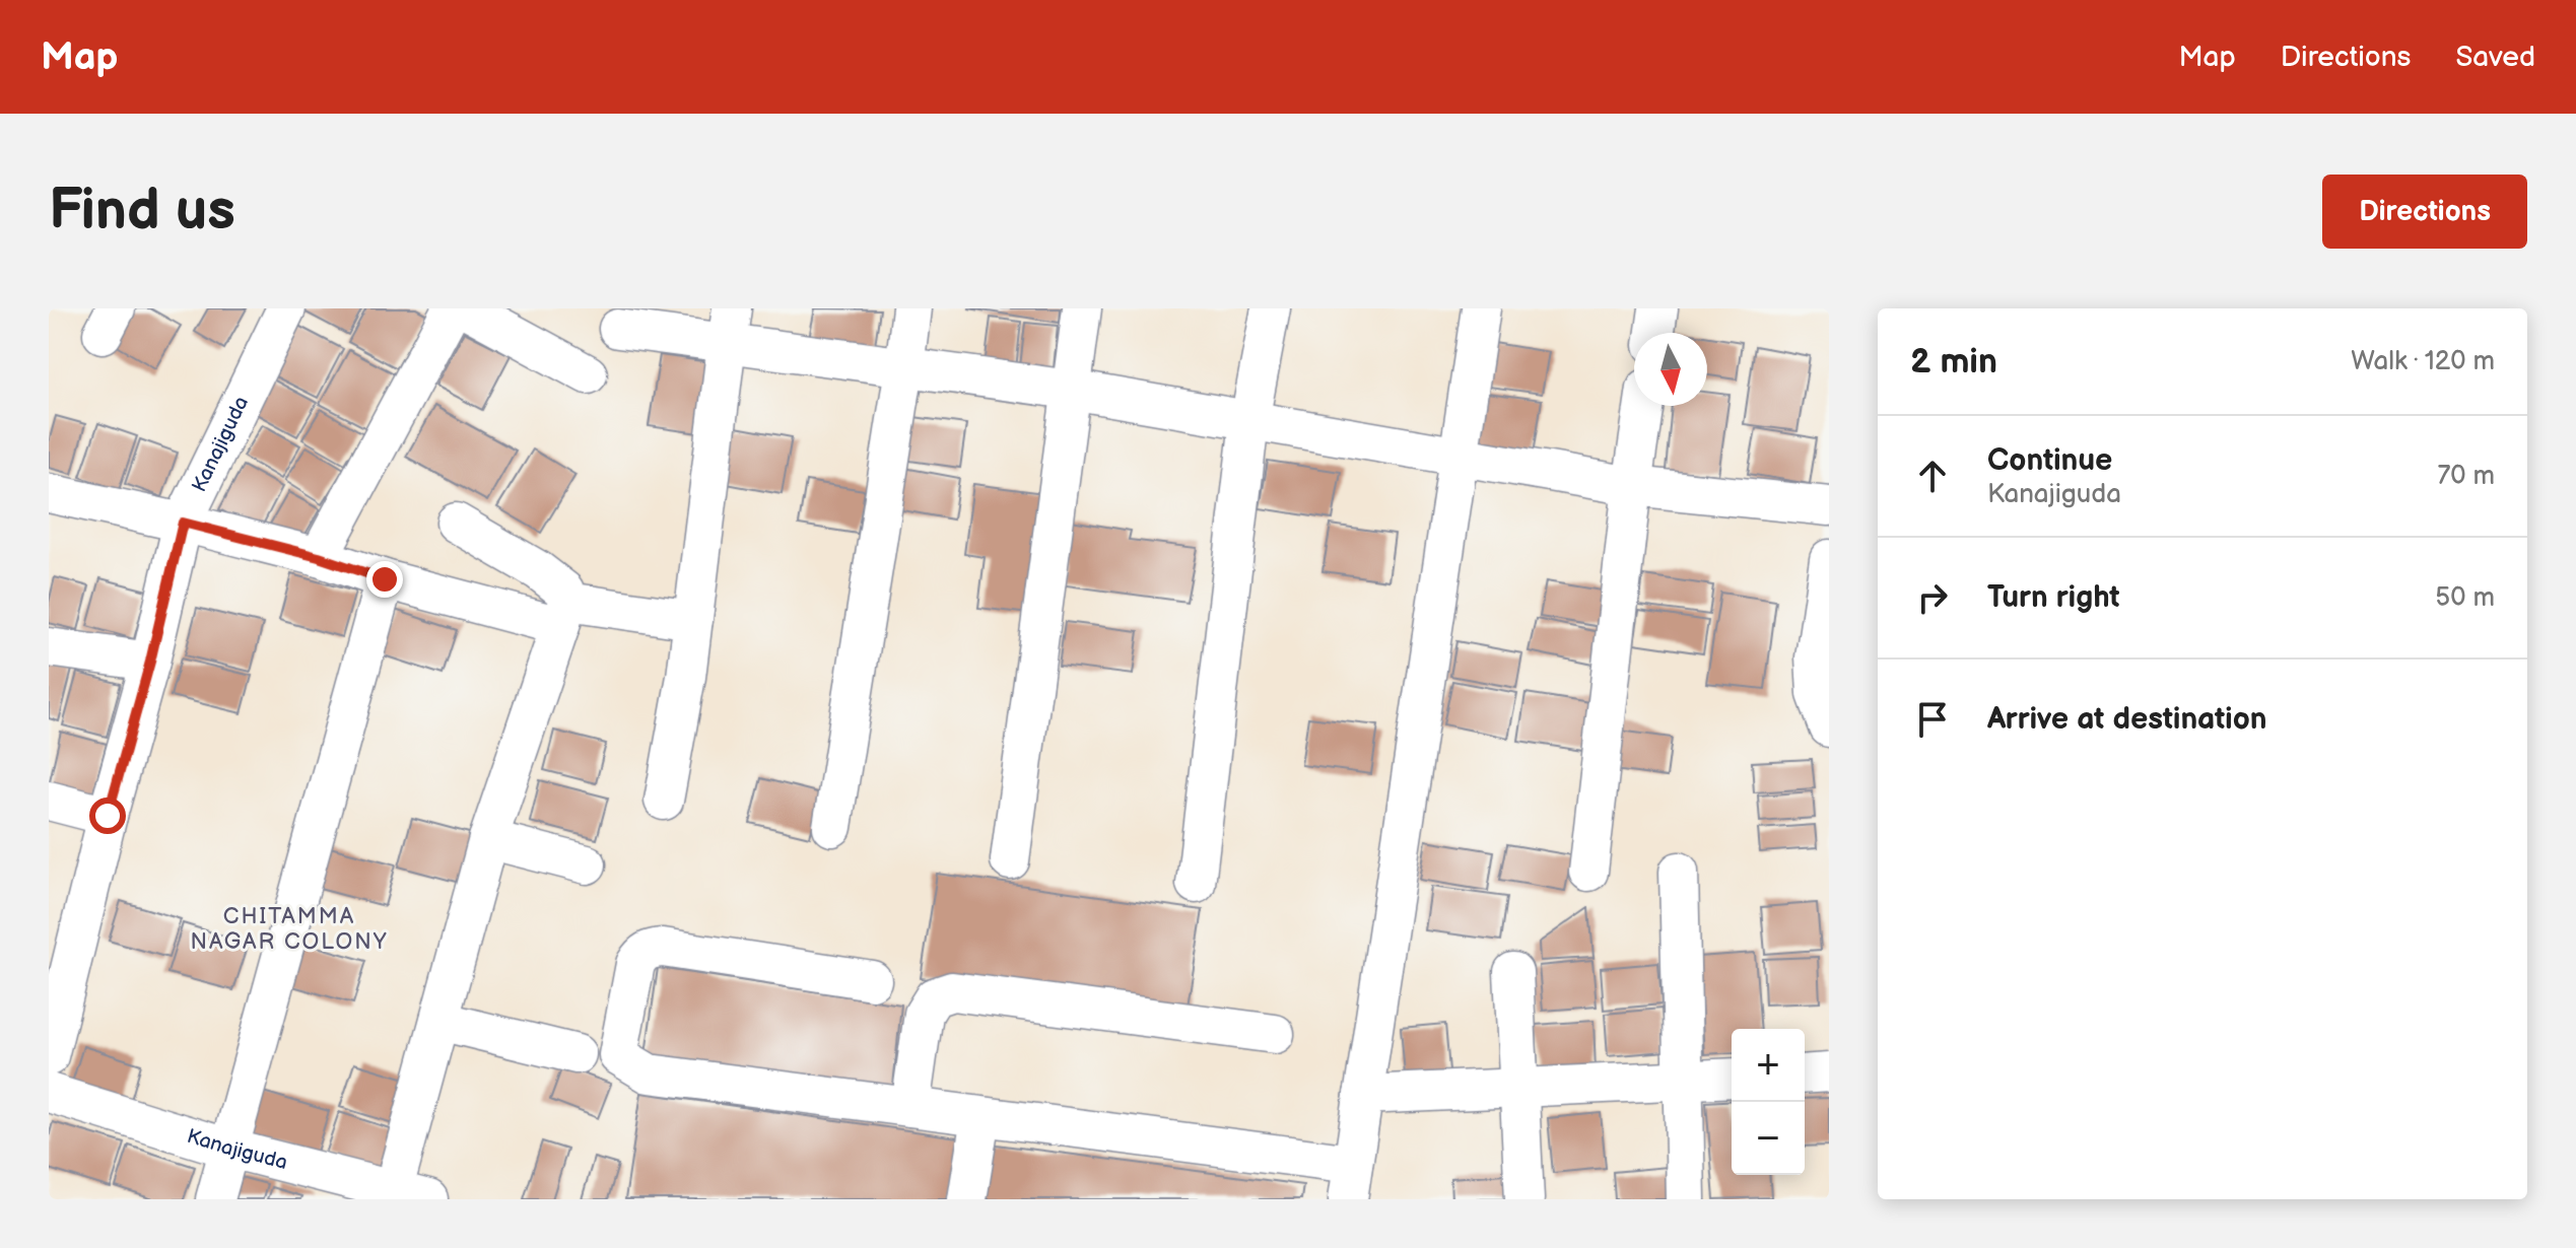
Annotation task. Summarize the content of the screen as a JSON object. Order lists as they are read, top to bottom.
{
  "streets": {
    "street": ["Kanajiguda"]
  },
  "districts": ["CHITAMMA NAGAR COLONY"],
  "north": "bottom",
  "page": {
    "header": "Map",
    "nav": ["Map", "Directions", "Saved"],
    "buttons": "Directions",
    "title": "Find us",
    "heading": ["2 min", "Walk · 120 m"],
    "list": [
      ["Continue", "Kanajiguda", "70 m"],
      ["Turn right", "50 m"],
      "Arrive at destination"
    ],
    "map_buttons": ["+", "−"]
  }
}
